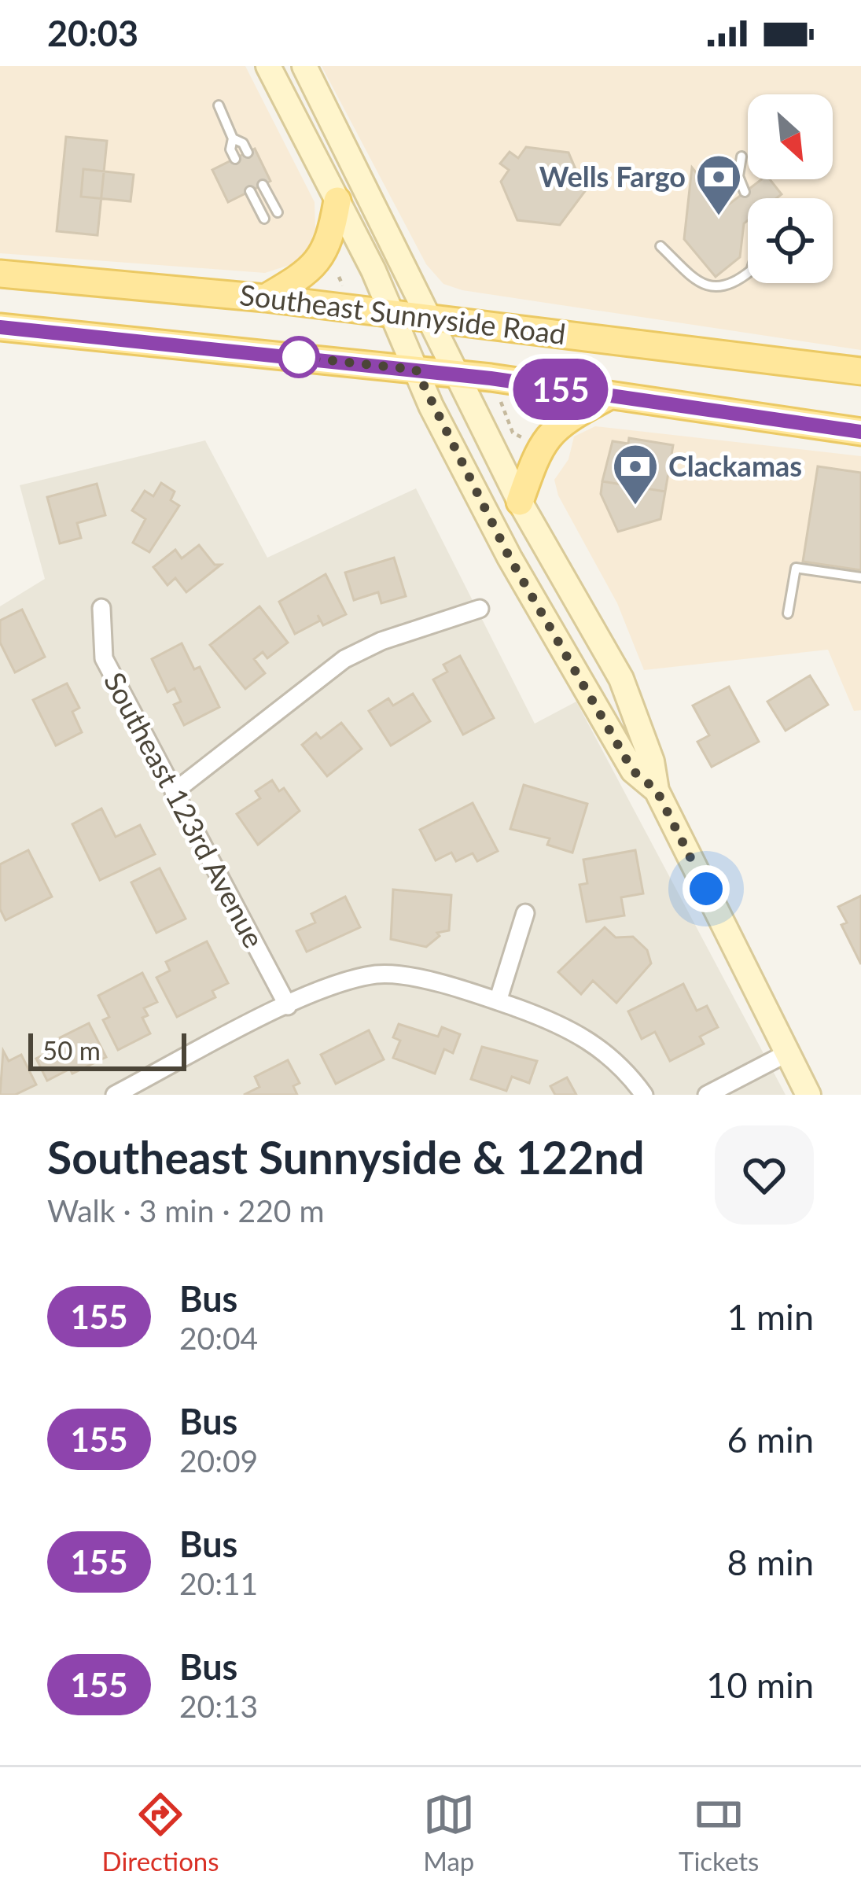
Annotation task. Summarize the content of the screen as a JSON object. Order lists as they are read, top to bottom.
{
  "streets": {
    "main road": ["Southeast Sunnyside Road"],
    "street": ["Southeast 123rd Avenue"]
  },
  "places": {
    "bank": ["Wells Fargo", "Clackamas"]
  },
  "lines": ["bus line 155"],
  "scale_bar": "50 m",
  "north": "bottom right",
  "page": {
    "status": "20:03",
    "on_map": "155",
    "scale": "50 m",
    "heading": ["Southeast Sunnyside & 122nd", "Walk · 3 min · 220 m"],
    "list": [
      {
        "mark": "155",
        "name": "Bus",
        "note": "20:04",
        "value": "1 min"
      },
      {
        "mark": "155",
        "name": "Bus",
        "note": "20:09",
        "value": "6 min"
      },
      {
        "mark": "155",
        "name": "Bus",
        "note": "20:11",
        "value": "8 min"
      },
      {
        "mark": "155",
        "name": "Bus",
        "note": "20:13",
        "value": "10 min"
      }
    ],
    "tabs": ["Directions", "Map", "Tickets"]
  }
}
